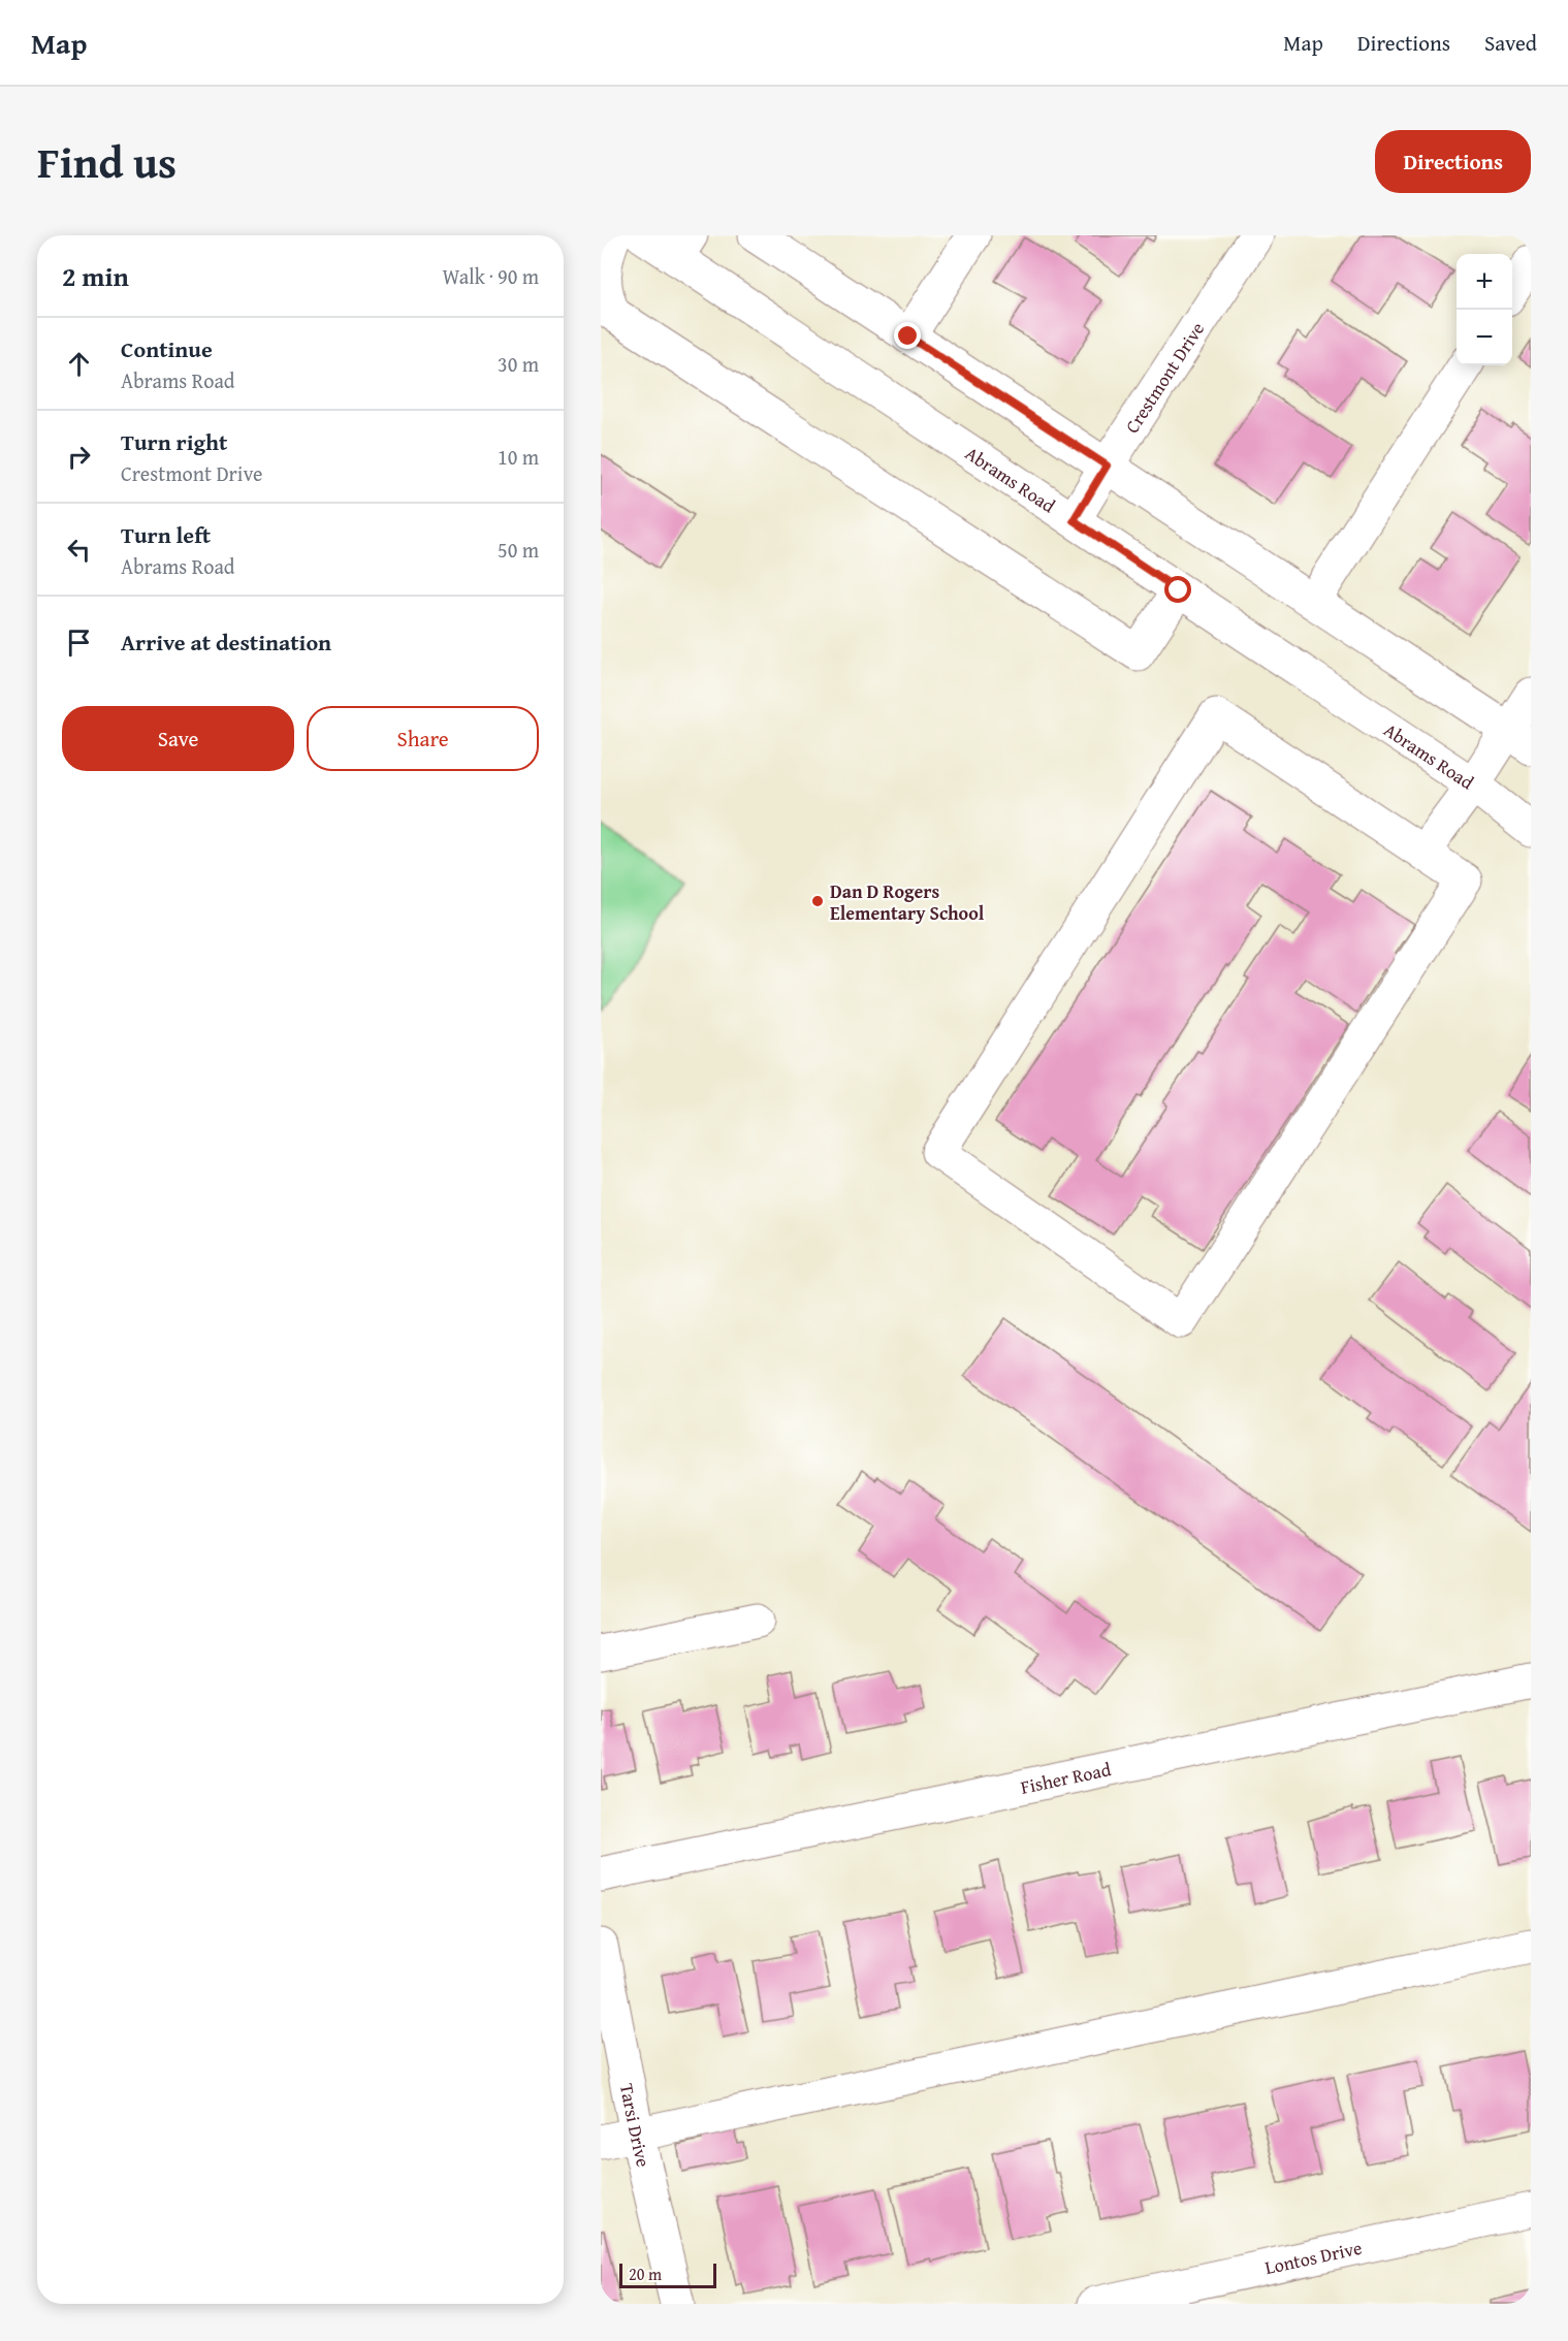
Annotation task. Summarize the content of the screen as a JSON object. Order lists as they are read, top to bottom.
{
  "streets": {
    "street": [
      "Crestmont Drive",
      "Abrams Road",
      "Fisher Road",
      "Tarsi Drive",
      "Lontos Drive"
    ]
  },
  "crossings": [
    ["Crestmont Drive", "Abrams Road"]
  ],
  "places": ["Dan D Rogers Elementary School"],
  "scale_bar": "20 m",
  "page": {
    "header": "Map",
    "nav": ["Map", "Directions", "Saved"],
    "title": "Find us",
    "buttons": [
      "Directions",
      ["Save", "Share"]
    ],
    "heading": ["2 min", "Walk · 90 m"],
    "map_buttons": ["+", "−"],
    "list": [
      ["Continue", "Abrams Road", "30 m"],
      ["Turn right", "Crestmont Drive", "10 m"],
      ["Turn left", "Abrams Road", "50 m"],
      "Arrive at destination"
    ],
    "scale": "20 m"
  }
}
